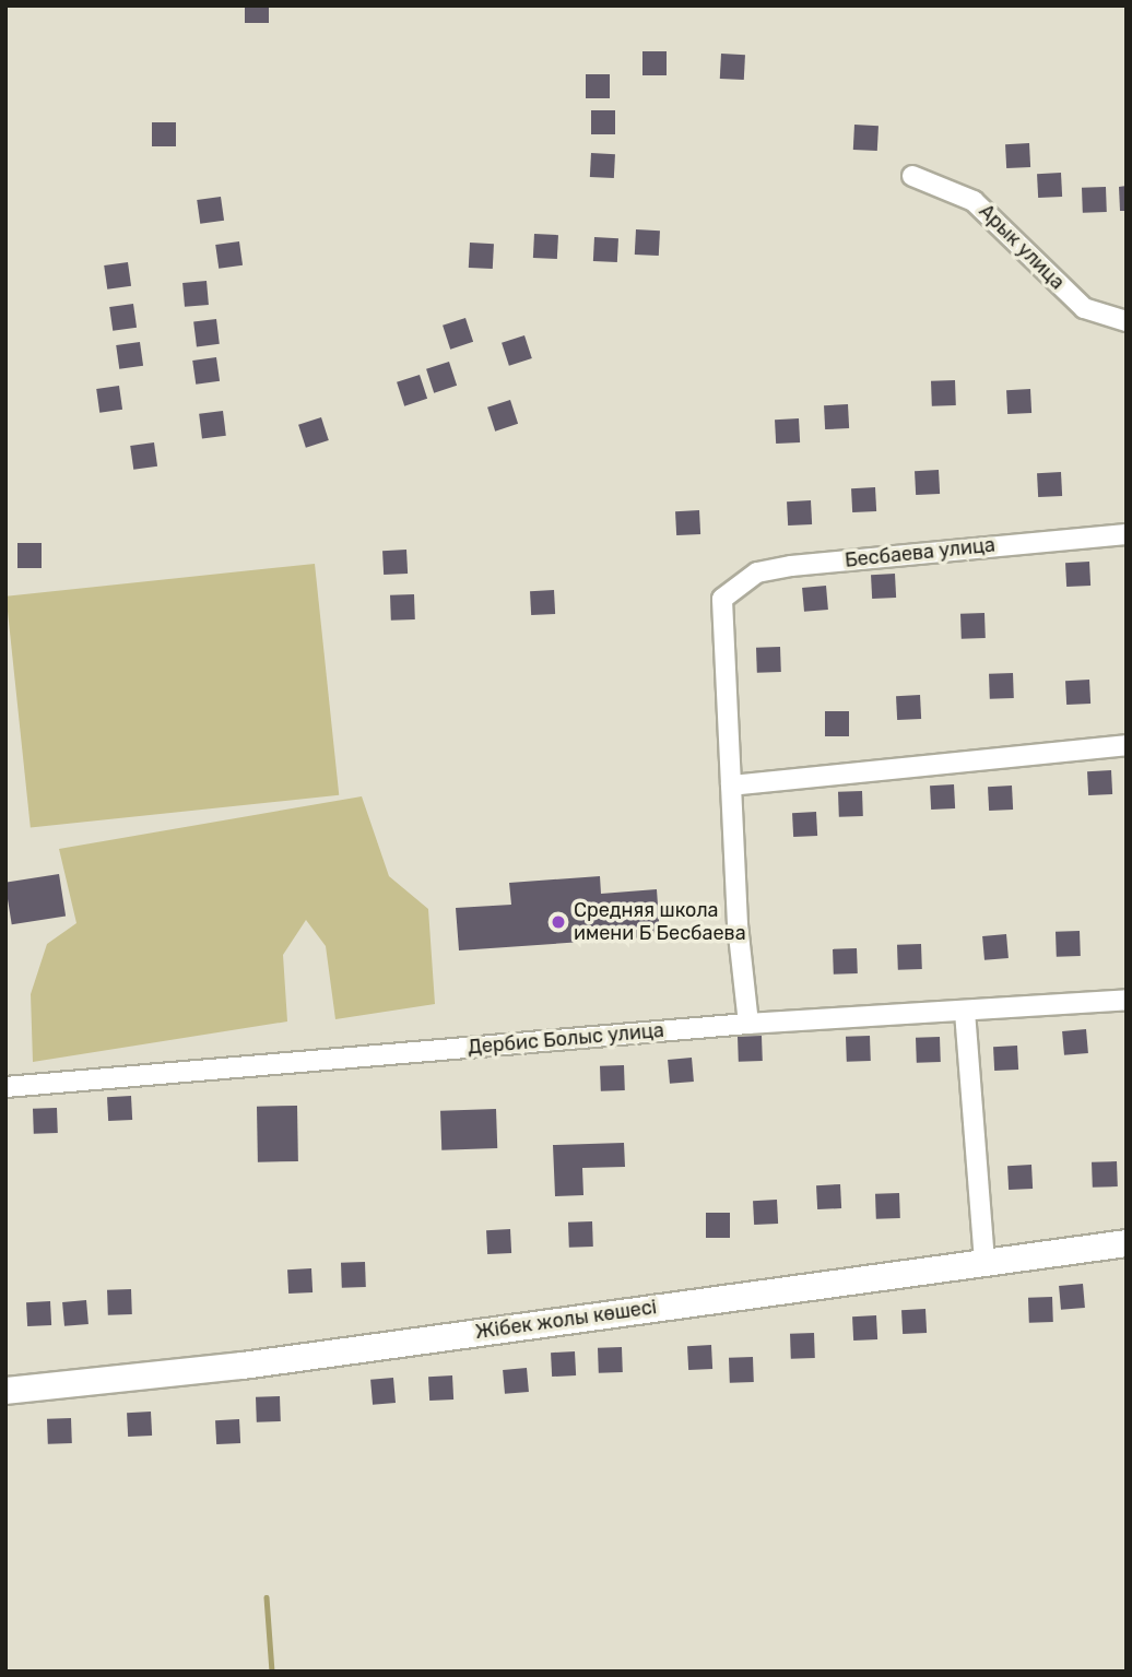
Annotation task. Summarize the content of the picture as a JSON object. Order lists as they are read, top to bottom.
{
  "streets": {
    "street": [
      "Арык улица",
      "Бесбаева улица",
      "Дербис Болыс улица",
      "Жібек жолы көшесі"
    ]
  },
  "places": ["Средняя школа имени Б Бесбаева"]
}
